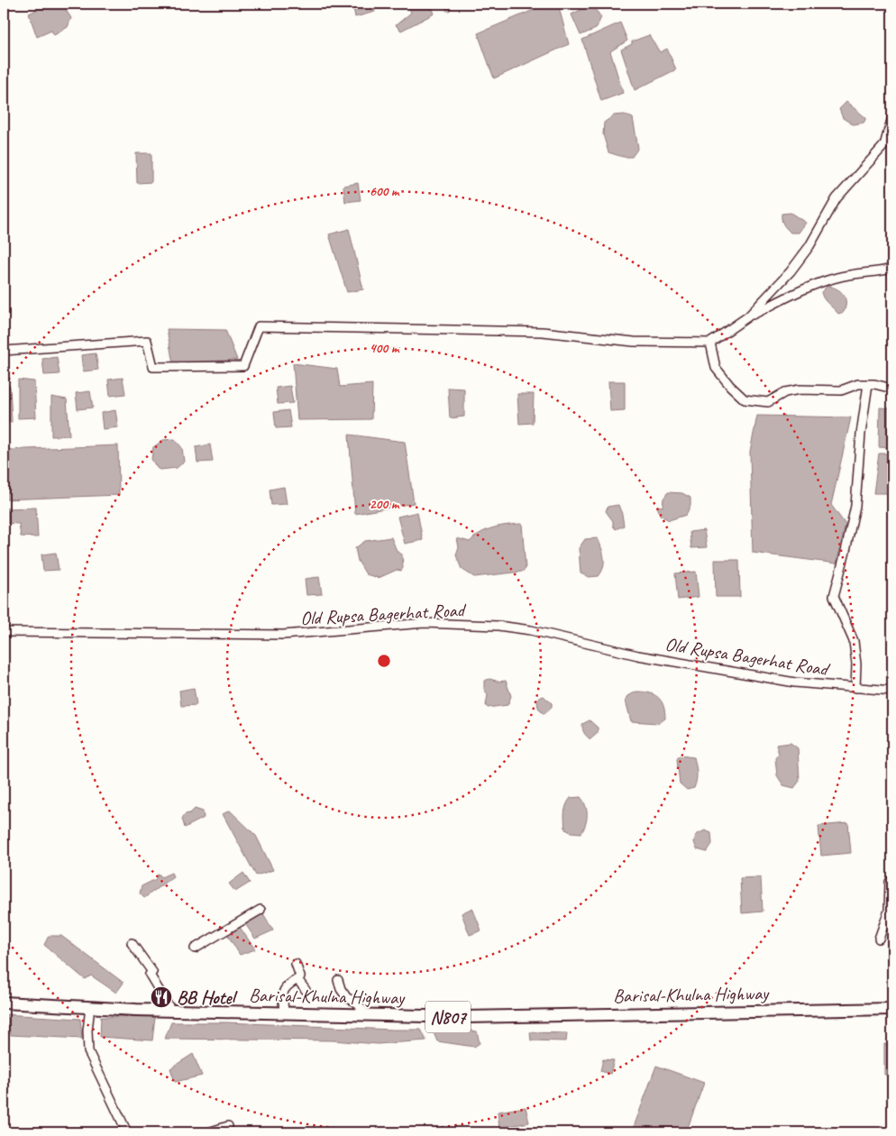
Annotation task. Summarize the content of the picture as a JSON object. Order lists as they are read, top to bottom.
{
  "streets": {
    "highway": ["Barisal-Khulna Highway", "N807"],
    "street": ["Old Rupsa Bagerhat Road"]
  },
  "places": {
    "restaurant": ["BB Hotel"]
  },
  "rings": ["600 m", "400 m", "200 m"]
}
